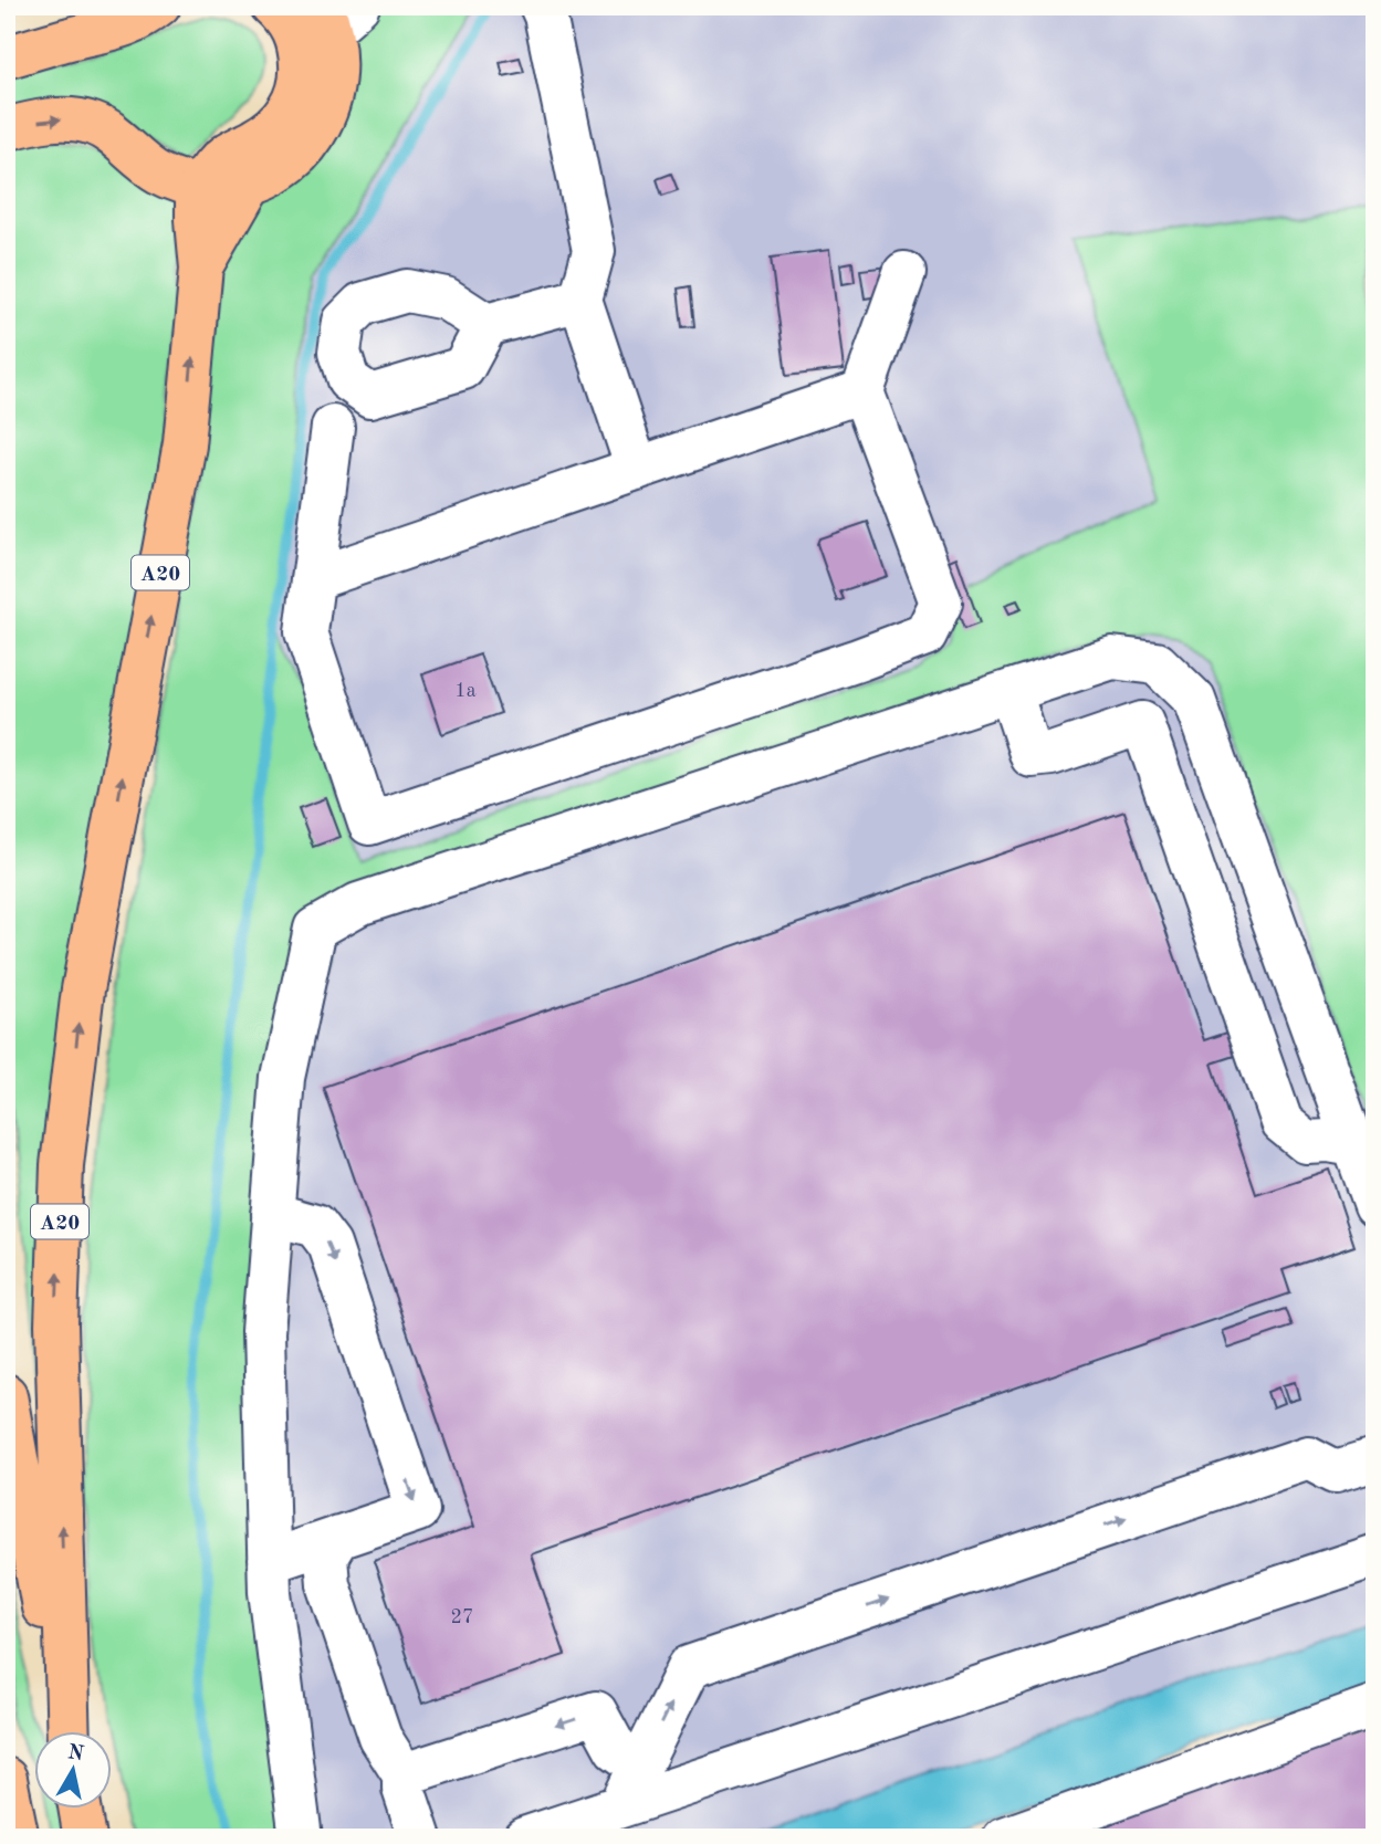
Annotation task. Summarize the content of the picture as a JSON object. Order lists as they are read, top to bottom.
{
  "streets": {
    "main road": ["A20"]
  },
  "house_numbers": ["1a", "27"],
  "north": "top"
}
